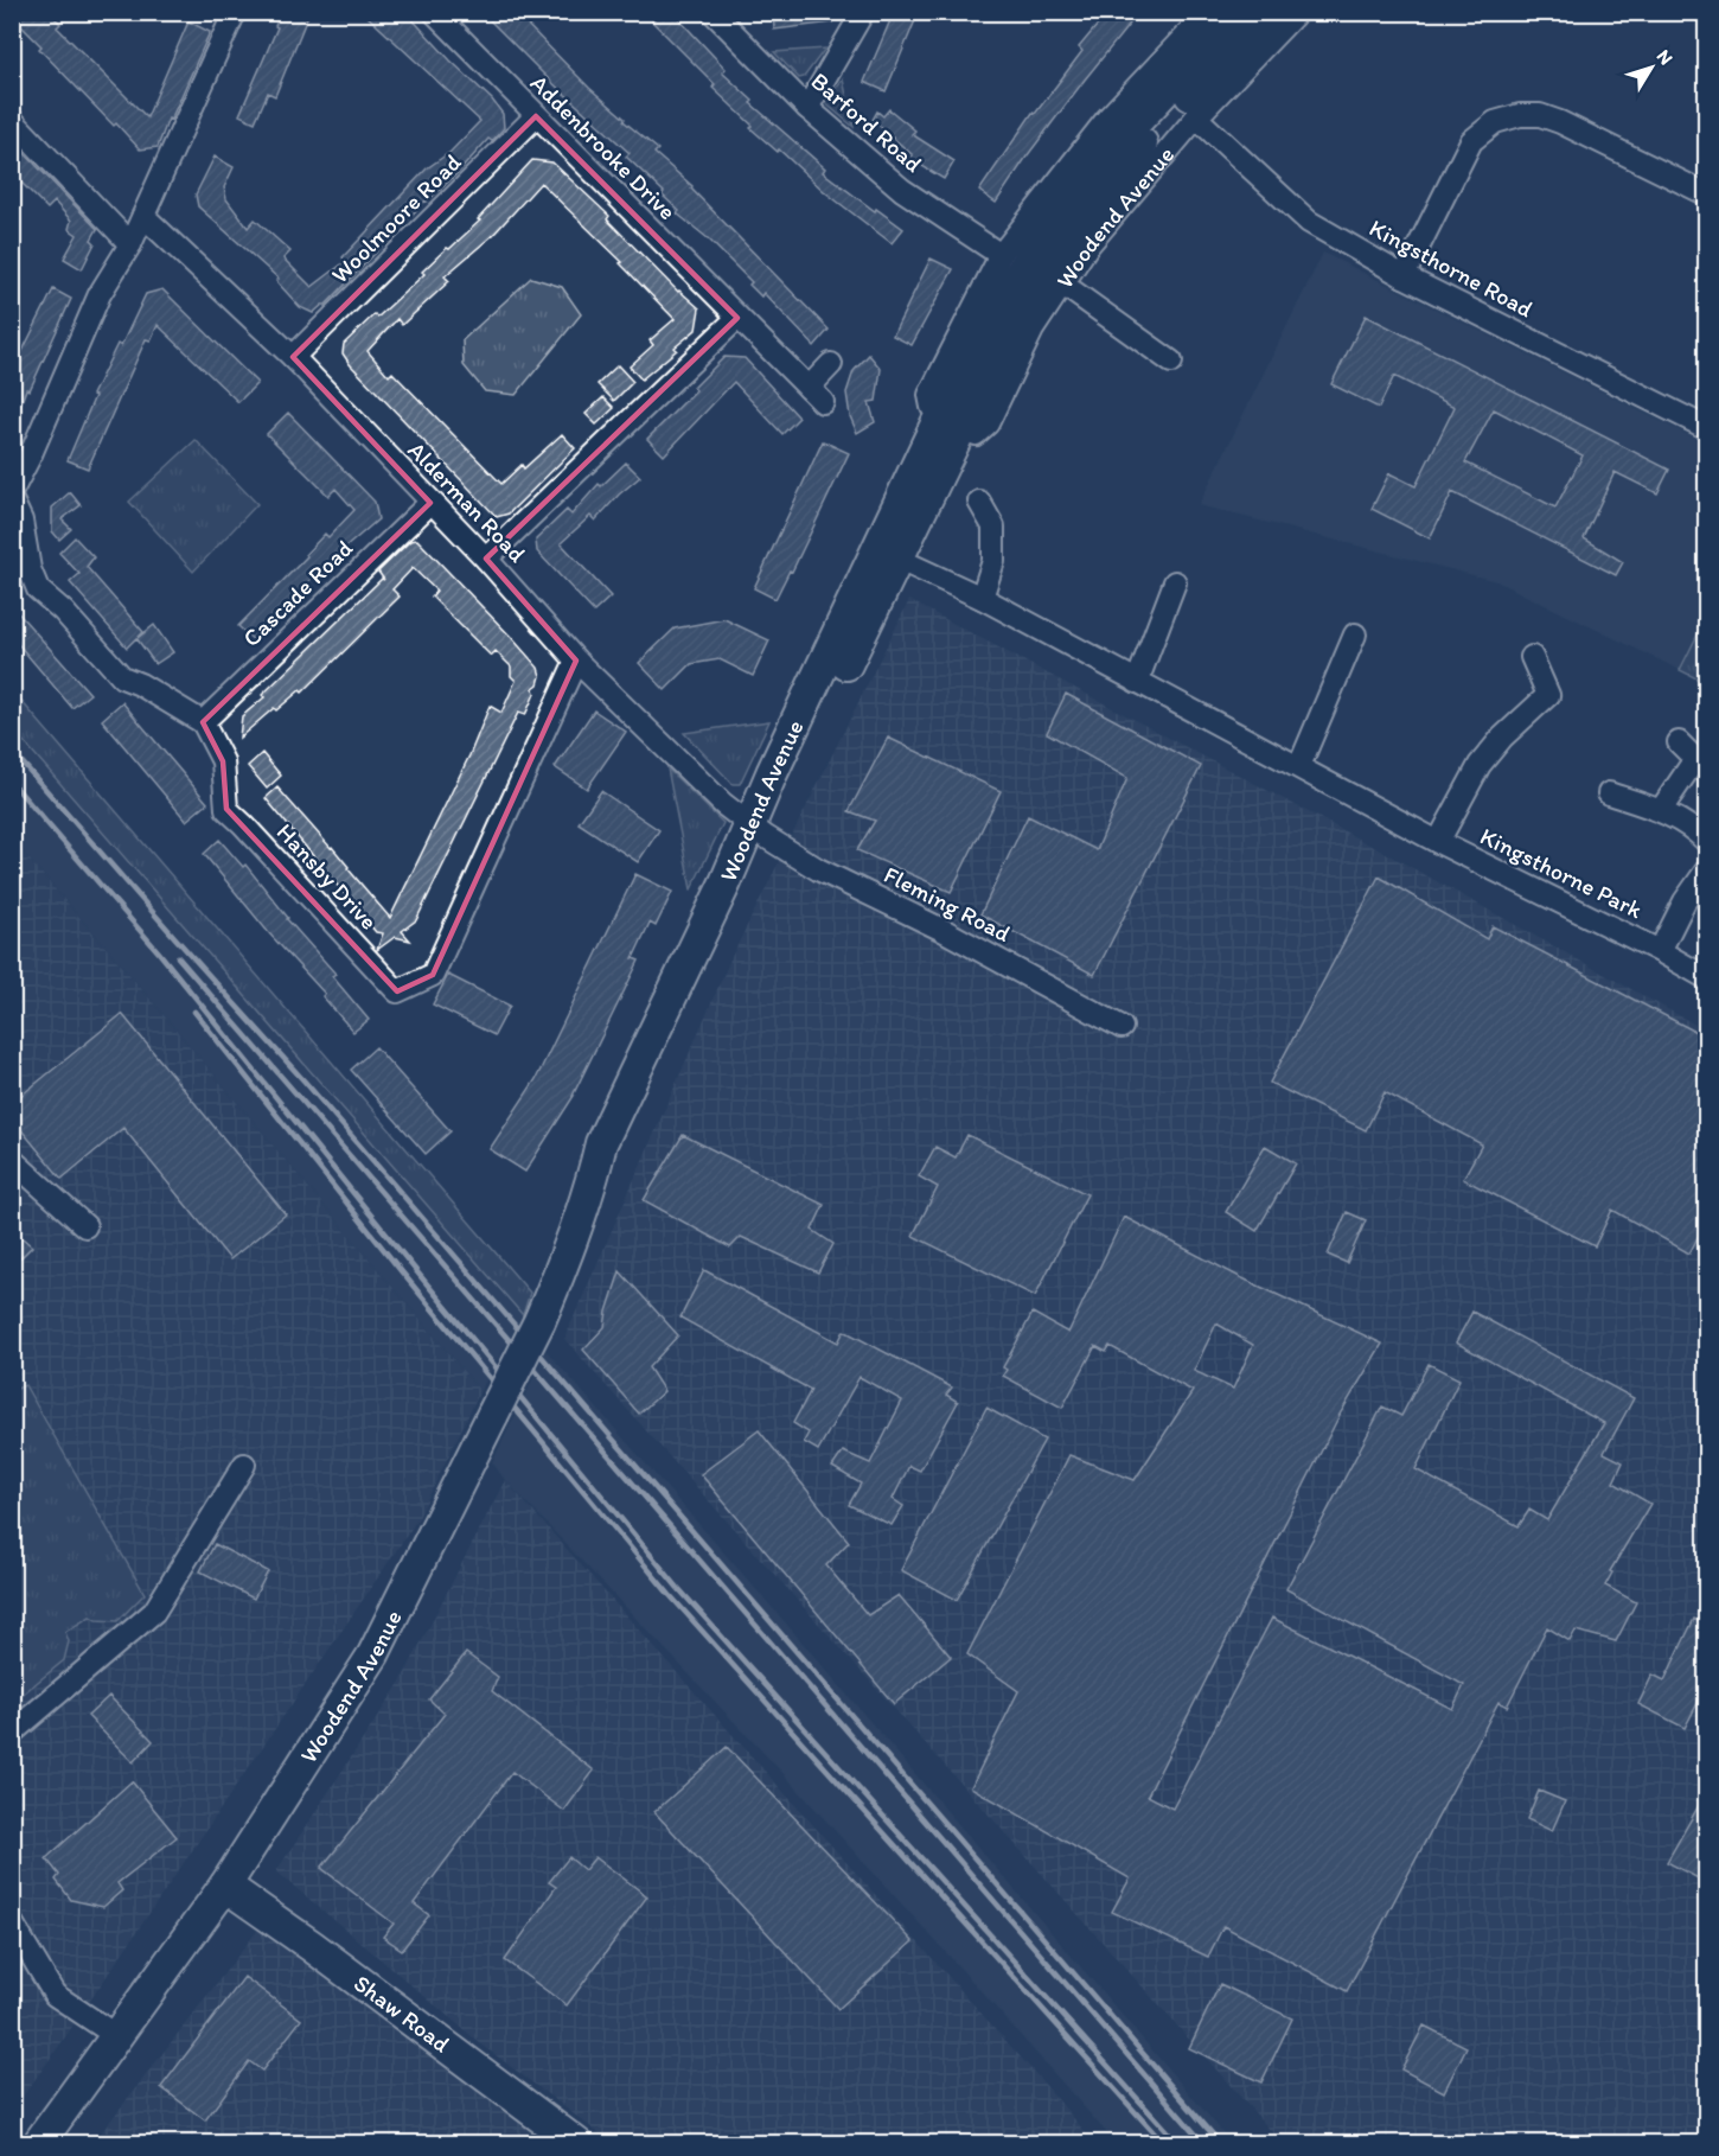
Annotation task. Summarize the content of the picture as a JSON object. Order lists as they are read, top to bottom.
{
  "streets": {
    "street": [
      "Barford Road",
      "Addenbrooke Drive",
      "Woolmoore Road",
      "Woodend Avenue",
      "Kingsthorne Road",
      "Alderman Road",
      "Cascade Road",
      "Kingsthorne Park",
      "Hansby Drive",
      "Fleming Road",
      "Shaw Road"
    ]
  },
  "crossings": [
    ["Addenbrooke Drive", "Woolmoore Road"],
    ["Woolmoore Road", "Alderman Road"],
    ["Woodend Avenue", "Kingsthorne Road"],
    ["Woodend Avenue", "Alderman Road"],
    ["Woodend Avenue", "Kingsthorne Park"],
    ["Woodend Avenue", "Fleming Road"],
    ["Woodend Avenue", "Shaw Road"],
    ["Alderman Road", "Cascade Road"],
    ["Alderman Road", "Hansby Drive"],
    ["Alderman Road", "Fleming Road"],
    ["Cascade Road", "Hansby Drive"]
  ],
  "north": "top right"
}
